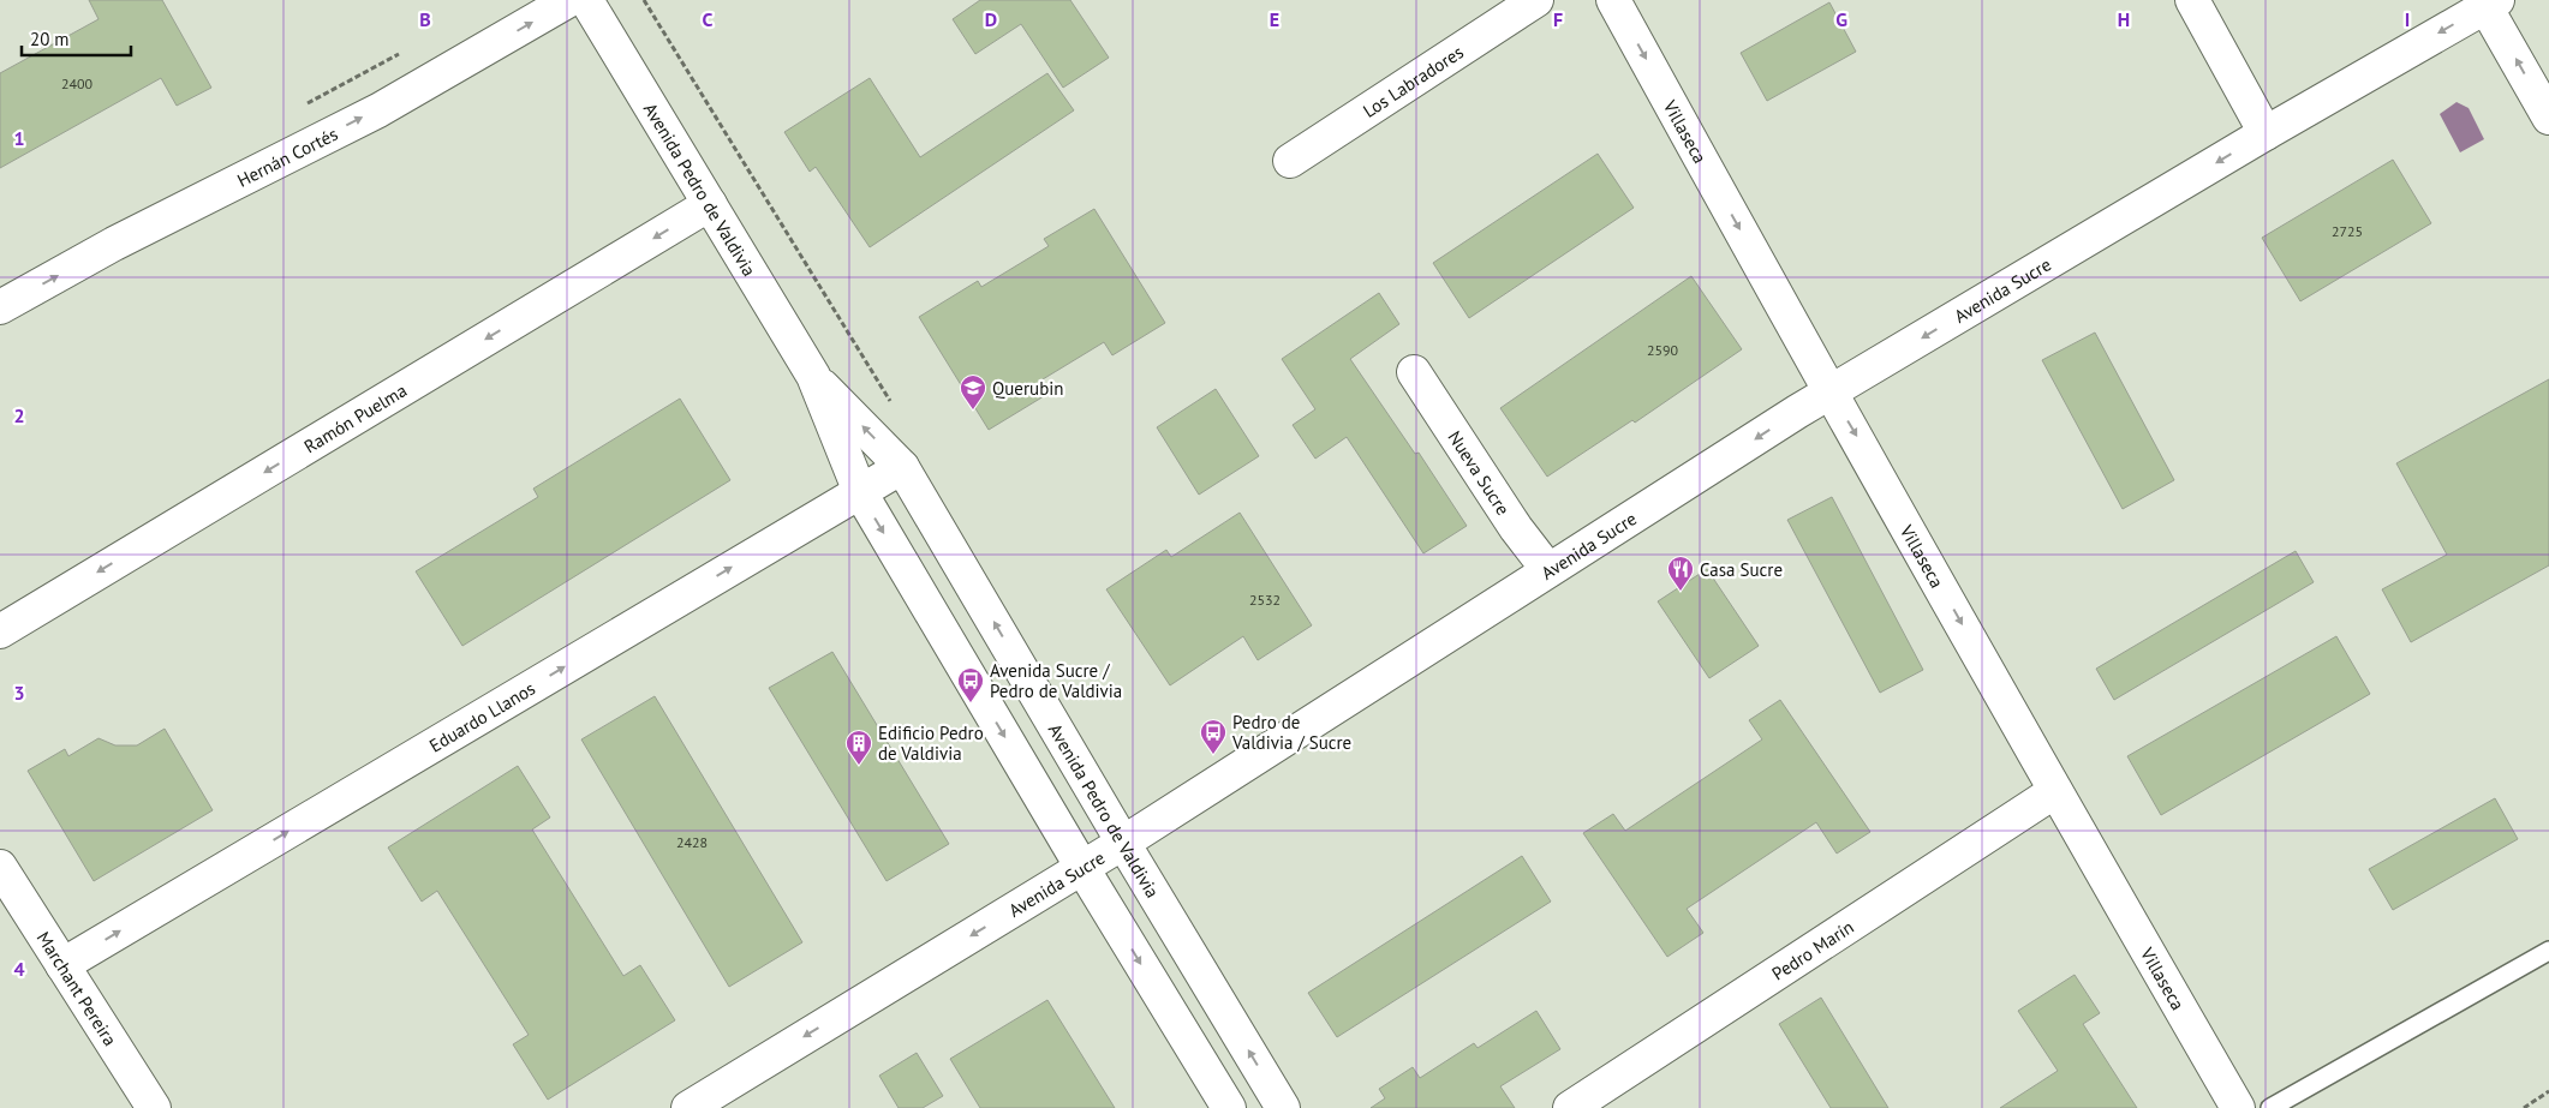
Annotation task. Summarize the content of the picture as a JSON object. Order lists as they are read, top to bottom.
{
  "streets": {
    "street": [
      "Los Labradores",
      "Villaseca",
      "Hernán Cortés",
      "Avenida Pedro de Valdivia",
      "Avenida Sucre",
      "Ramón Puelma",
      "Nueva Sucre",
      "Eduardo Llanos",
      "Pedro Marín",
      "Marchant Pereira"
    ]
  },
  "crossings": [
    ["Villaseca", "Avenida Sucre"],
    ["Villaseca", "Pedro Marín"],
    ["Avenida Pedro de Valdivia", "Avenida Sucre"],
    ["Avenida Pedro de Valdivia", "Ramón Puelma"],
    ["Avenida Pedro de Valdivia", "Eduardo Llanos"],
    ["Avenida Sucre", "Nueva Sucre"],
    ["Eduardo Llanos", "Marchant Pereira"]
  ],
  "one_way": [
    "Villaseca",
    "Hernán Cortés",
    "Avenida Sucre",
    "Ramón Puelma",
    "Eduardo Llanos"
  ],
  "places": {
    "school or university": ["Querubin"],
    "restaurant": ["Casa Sucre"],
    "bus stop": ["Avenida Sucre / Pedro de Valdivia", "Pedro de Valdivia / Sucre"],
    "building": ["Edificio Pedro de Valdivia"]
  },
  "house_numbers": [
    "2400",
    "2725",
    "2590",
    "2532",
    "2428"
  ],
  "scale_bar": "20 m",
  "grid": {
    "columns": [
      "B",
      "C",
      "D",
      "E",
      "F",
      "G",
      "H",
      "I"
    ],
    "rows": [
      "1",
      "2",
      "3",
      "4"
    ]
  }
}
